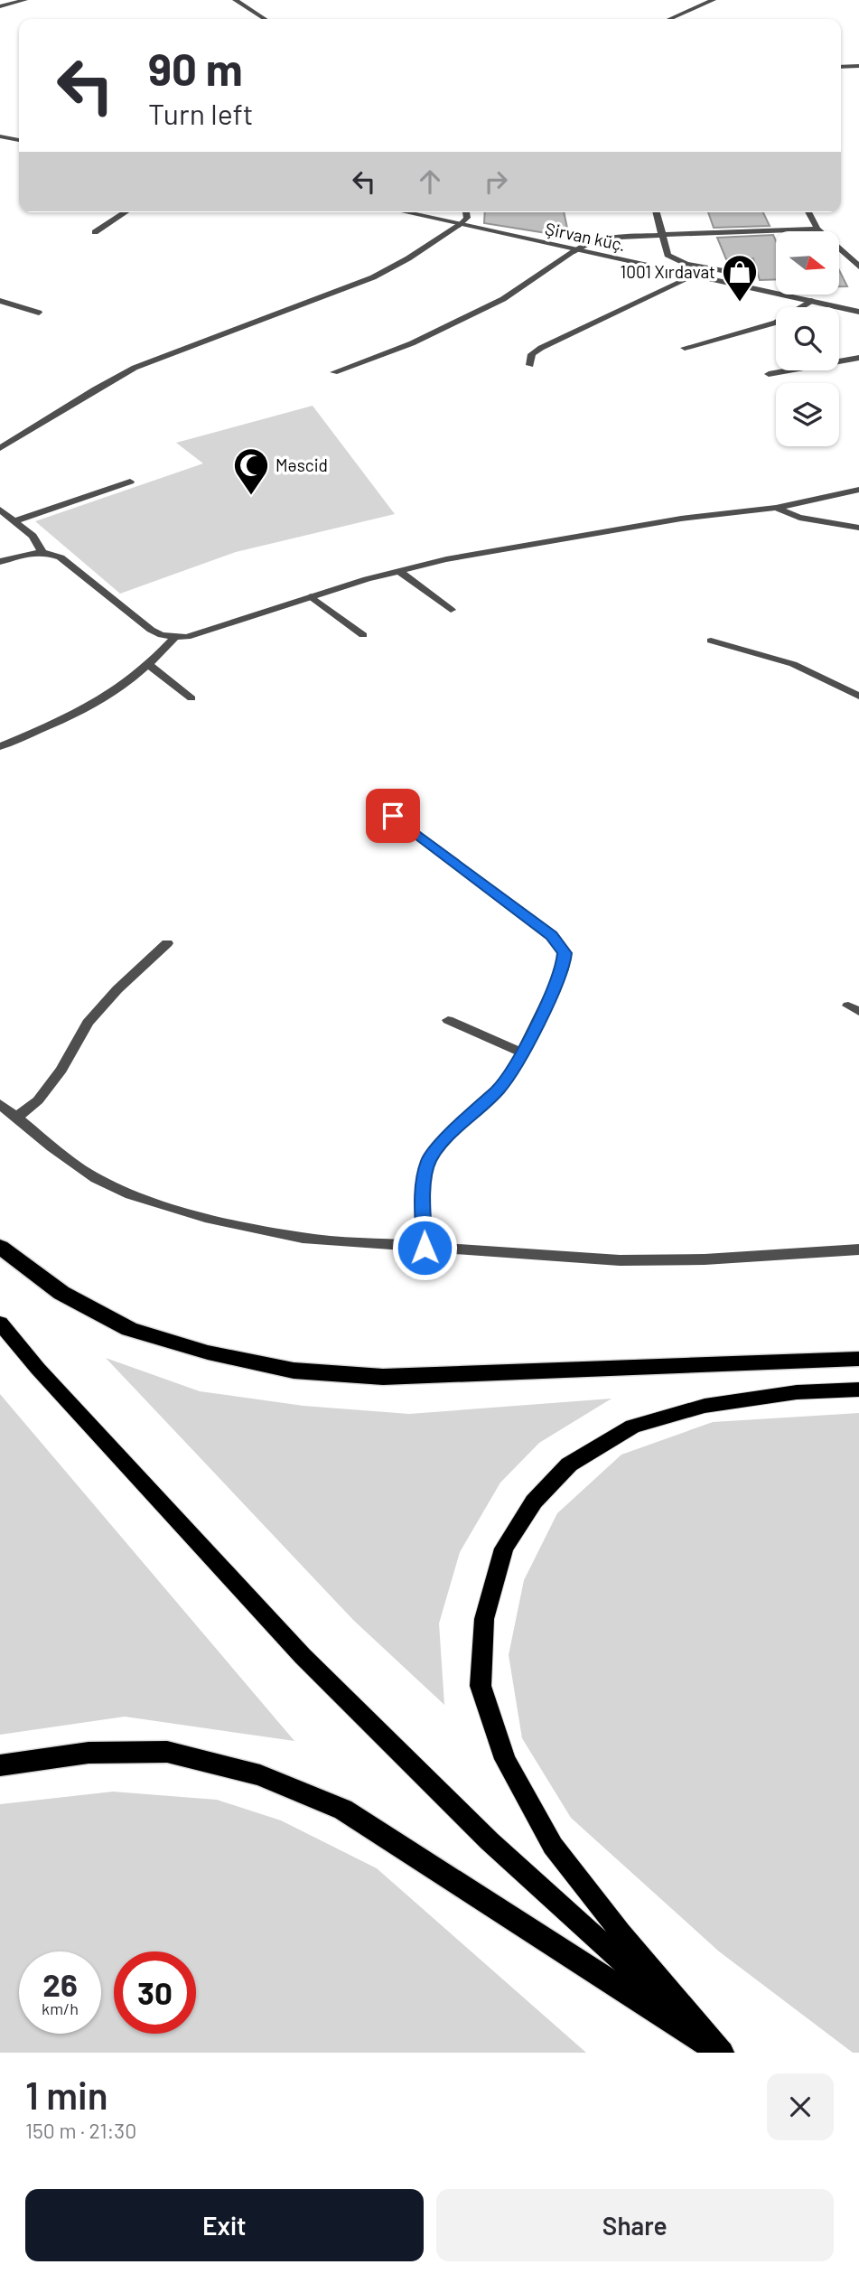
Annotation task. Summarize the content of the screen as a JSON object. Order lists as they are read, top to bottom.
{
  "streets": {
    "street": ["Şirvan küç."]
  },
  "places": {
    "shop": ["1001 Xırdavat"],
    "mosque": ["Məscid"]
  },
  "north": "right",
  "page": {
    "turn": ["90 m", "Turn left"],
    "speed": "26 km/h",
    "limit": "30",
    "heading": ["1 min", "150 m · 21:30"],
    "buttons": ["Exit", "Share"]
  }
}
